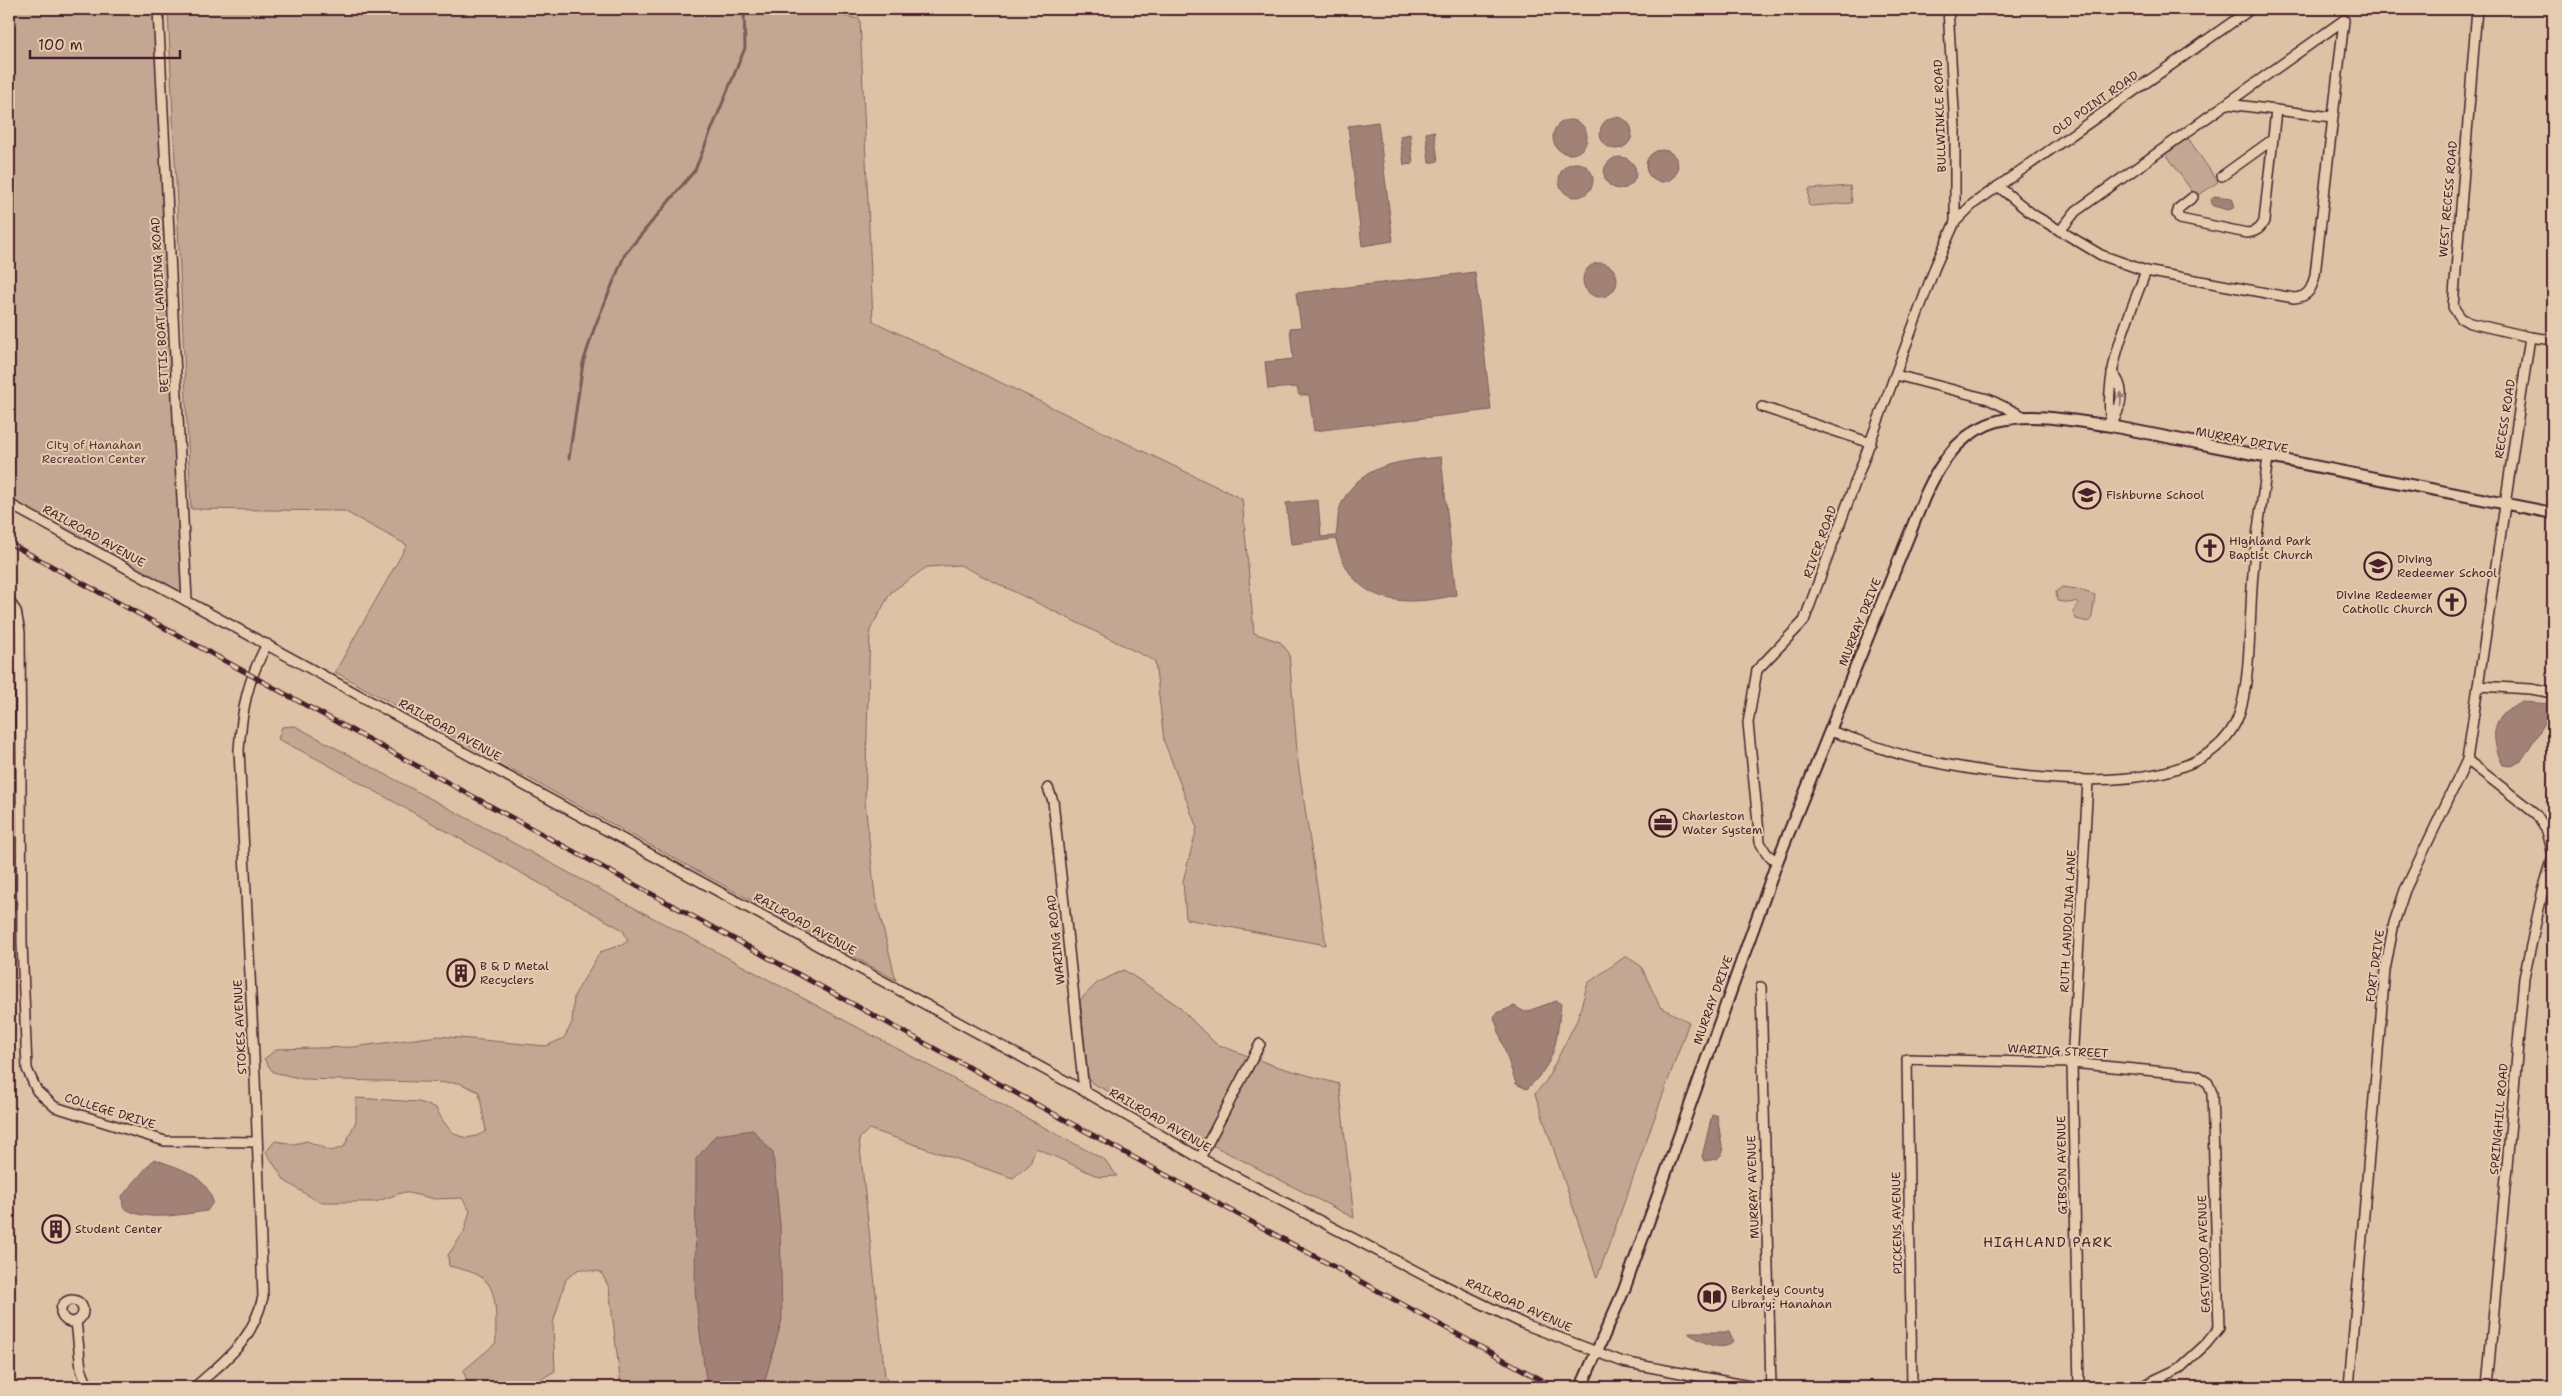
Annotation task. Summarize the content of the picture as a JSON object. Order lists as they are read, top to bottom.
{
  "streets": {
    "street": [
      "OLD POINT ROAD",
      "BULLWINKLE ROAD",
      "WEST RECESS ROAD",
      "BETTIS BOAT LANDING ROAD",
      "RECESS ROAD",
      "MURRAY DRIVE",
      "RAILROAD AVENUE",
      "RIVER ROAD",
      "RUTH LANDOLINA LANE",
      "WARING ROAD",
      "FORT DRIVE",
      "STOKES AVENUE",
      "WARING STREET",
      "COLLEGE DRIVE",
      "SPRINGHILL ROAD",
      "GIBSON AVENUE",
      "MURRAY AVENUE",
      "PICKENS AVENUE",
      "EASTWOOD AVENUE"
    ]
  },
  "crossings": [
    ["OLD POINT ROAD", "BULLWINKLE ROAD"],
    ["OLD POINT ROAD", "RIVER ROAD"],
    ["BULLWINKLE ROAD", "RIVER ROAD"],
    ["WEST RECESS ROAD", "RECESS ROAD"],
    ["BETTIS BOAT LANDING ROAD", "RAILROAD AVENUE"],
    ["RECESS ROAD", "MURRAY DRIVE"],
    ["RECESS ROAD", "FORT DRIVE"],
    ["MURRAY DRIVE", "RAILROAD AVENUE"],
    ["MURRAY DRIVE", "RIVER ROAD"],
    ["MURRAY DRIVE", "FORT DRIVE"],
    ["RAILROAD AVENUE", "WARING ROAD"],
    ["RAILROAD AVENUE", "STOKES AVENUE"],
    ["RUTH LANDOLINA LANE", "WARING STREET"],
    ["RUTH LANDOLINA LANE", "GIBSON AVENUE"],
    ["FORT DRIVE", "SPRINGHILL ROAD"],
    ["STOKES AVENUE", "COLLEGE DRIVE"],
    ["WARING STREET", "GIBSON AVENUE"],
    ["WARING STREET", "PICKENS AVENUE"],
    ["WARING STREET", "EASTWOOD AVENUE"]
  ],
  "districts": ["HIGHLAND PARK"],
  "parks": ["City of Hanahan Recreation Center"],
  "places": {
    "school or university": ["Fishburne School", "Diving Redeemer School"],
    "church": ["Highland Park Baptist Church", "Divine Redeemer Catholic Church"],
    "office": ["Charleston Water System"],
    "building": ["B & D Metal Recyclers", "Student Center"],
    "library": ["Berkeley County Library: Hanahan"]
  },
  "scale_bar": "100 m"
}
